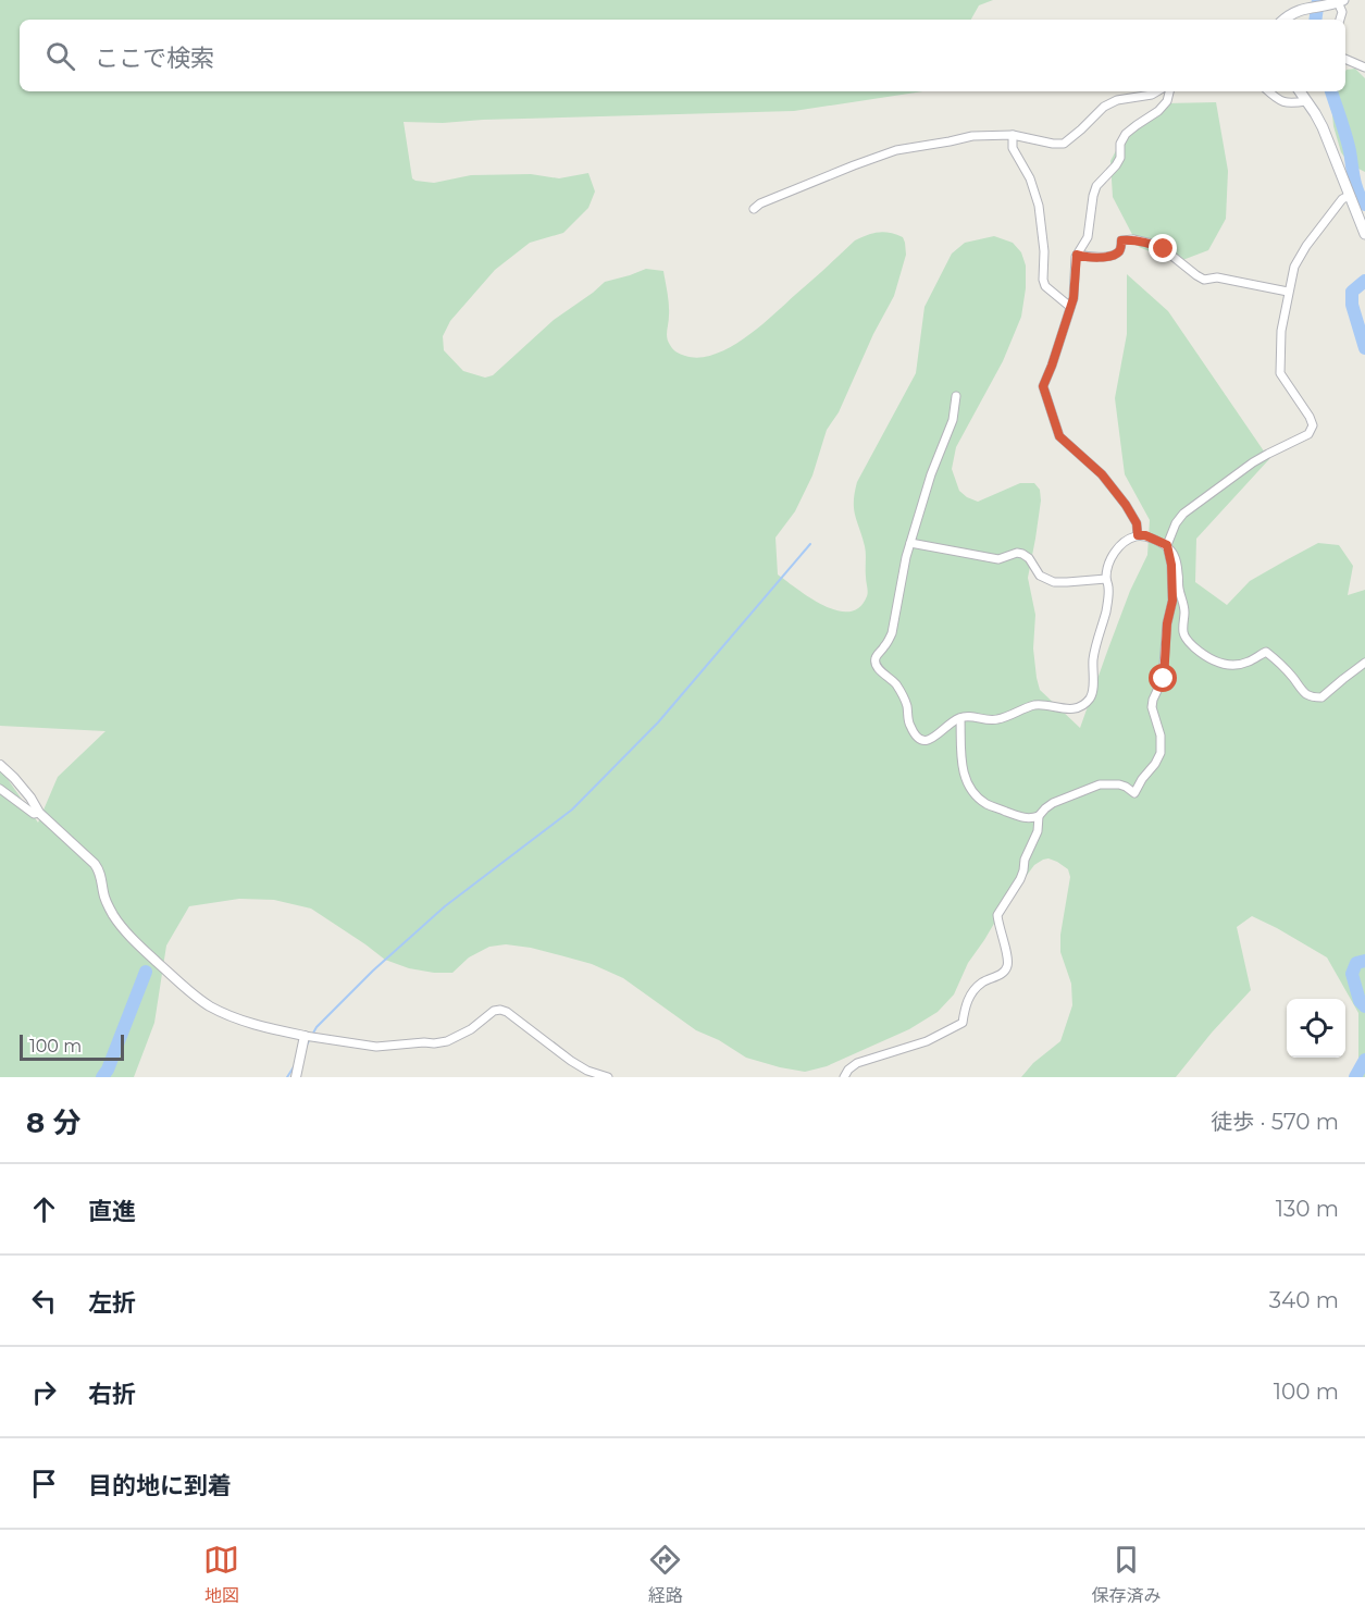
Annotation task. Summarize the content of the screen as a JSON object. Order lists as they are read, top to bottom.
{
  "scale_bar": "100 m",
  "page": {
    "search": "ここで検索",
    "scale": "100 m",
    "heading": ["8 分", "徒歩 · 570 m"],
    "list": [
      ["直進", "130 m"],
      ["左折", "340 m"],
      ["右折", "100 m"],
      "目的地に到着"
    ],
    "nav": ["地図", "経路", "保存済み"]
  }
}
